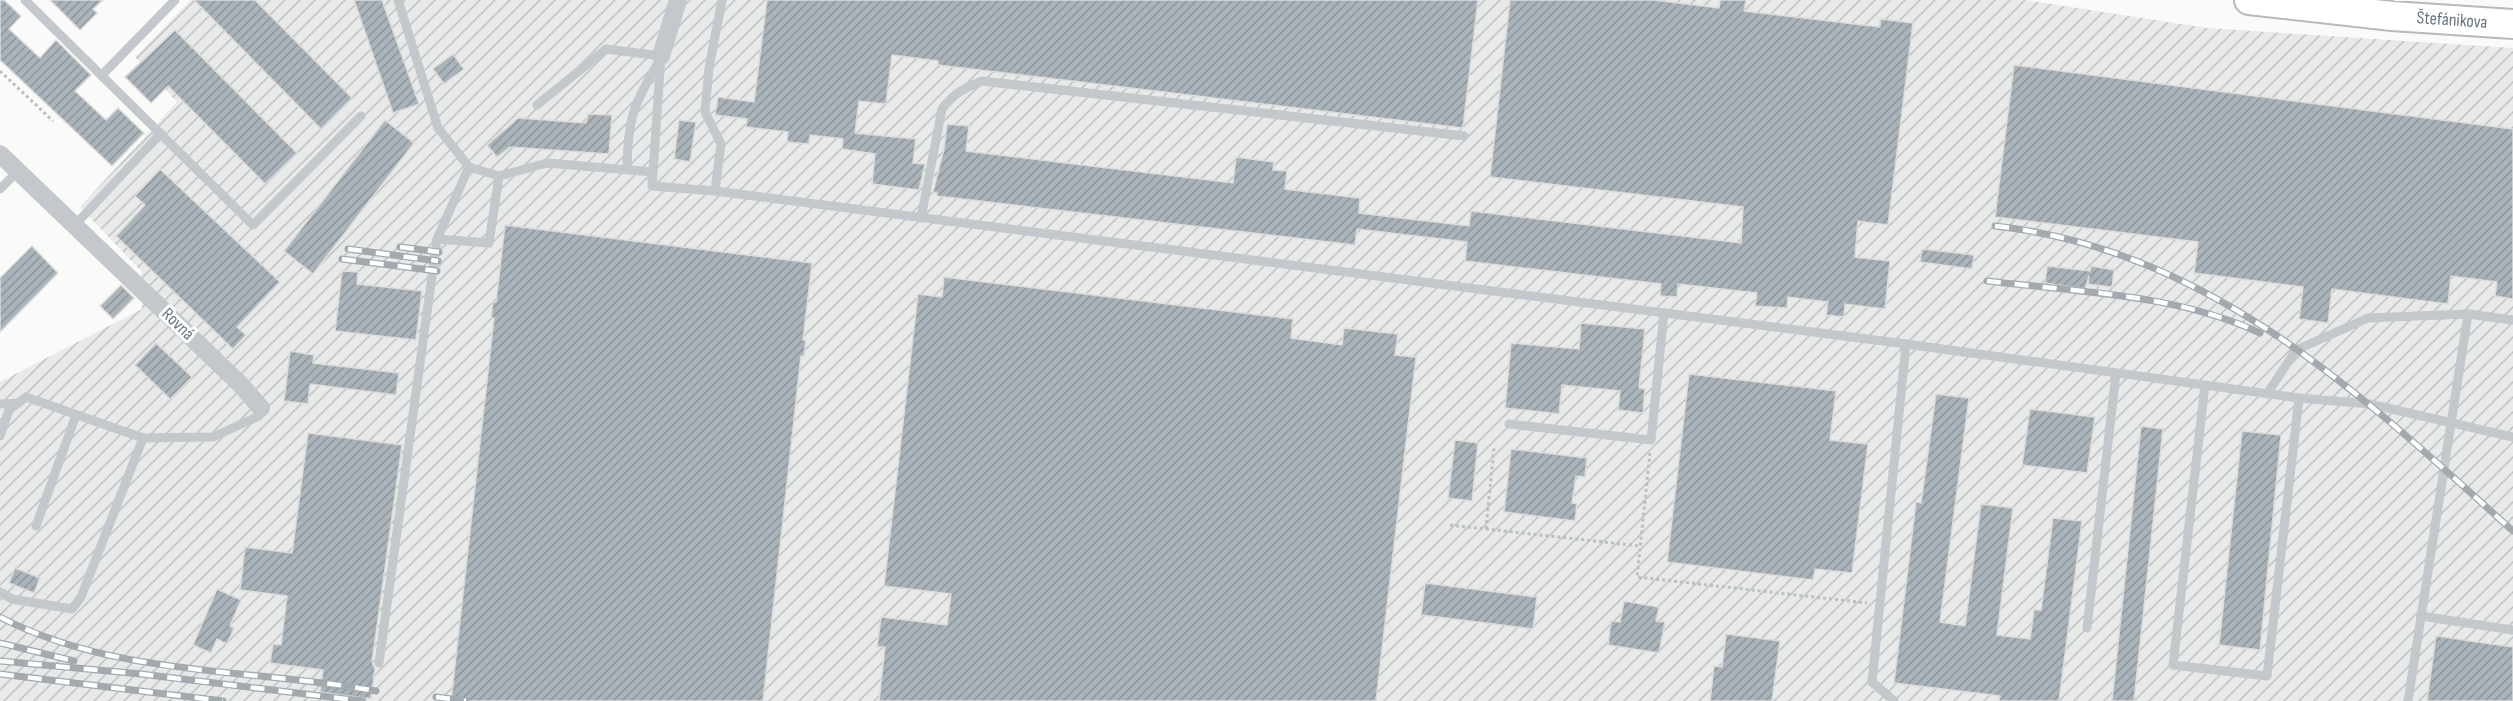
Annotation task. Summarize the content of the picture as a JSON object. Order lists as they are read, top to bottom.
{
  "streets": {
    "main road": ["Štefánikova"],
    "street": ["Rovná"]
  }
}
